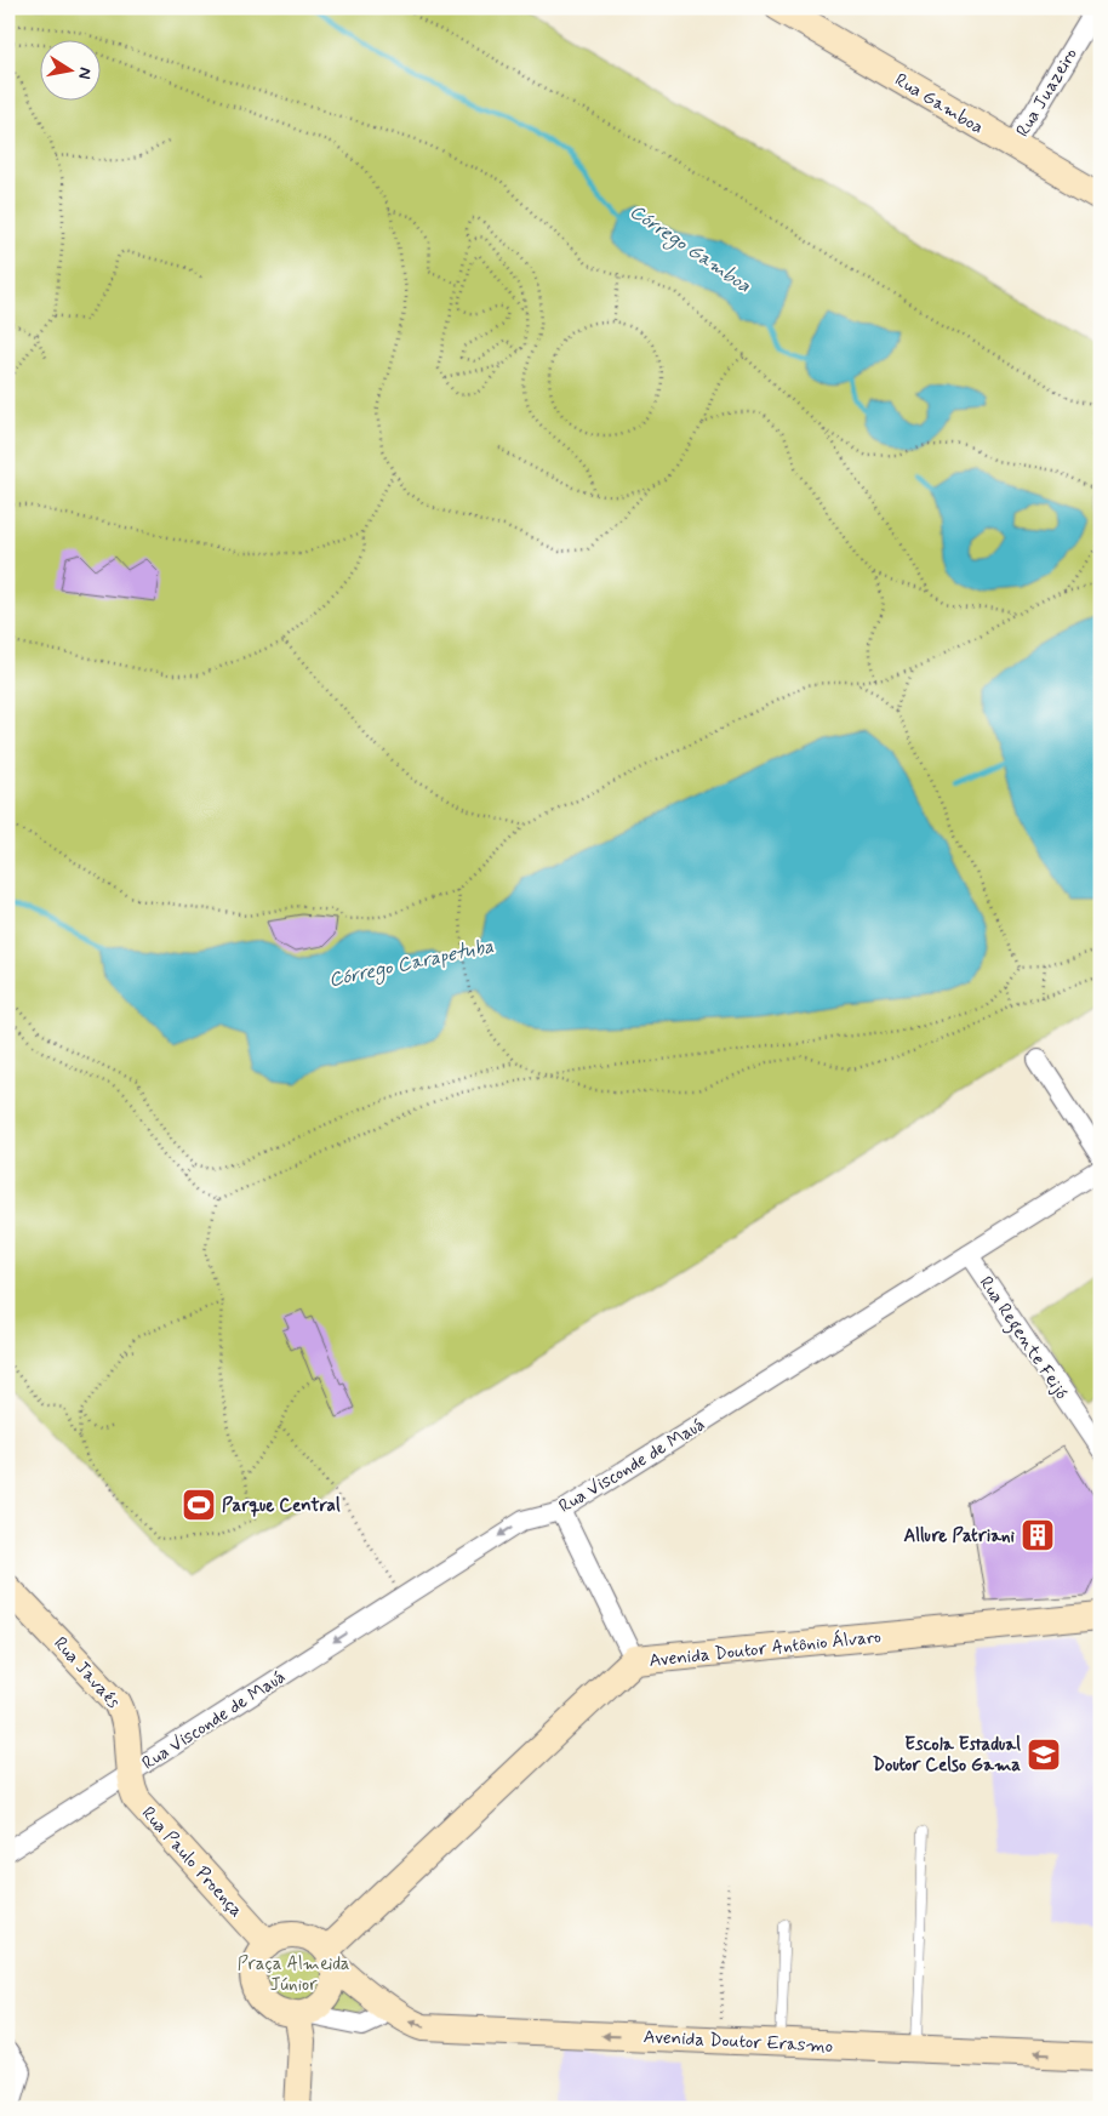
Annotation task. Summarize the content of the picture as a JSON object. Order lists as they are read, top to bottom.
{
  "streets": {
    "street": [
      "Rua Juazeiro",
      "Rua Gamboa",
      "Rua Regente Feijó",
      "Rua Visconde de Mauá",
      "Avenida Doutor Antônio Álvaro",
      "Rua Javaés",
      "Rua Paulo Proença",
      "Avenida Doutor Erasmo"
    ]
  },
  "crossings": [
    ["Rua Juazeiro", "Rua Gamboa"],
    ["Rua Regente Feijó", "Rua Visconde de Mauá"],
    ["Rua Visconde de Mauá", "Rua Javaés"],
    ["Rua Visconde de Mauá", "Rua Paulo Proença"],
    ["Avenida Doutor Antônio Álvaro", "Rua Paulo Proença"],
    ["Avenida Doutor Antônio Álvaro", "Avenida Doutor Erasmo"],
    ["Rua Javaés", "Rua Paulo Proença"],
    ["Rua Paulo Proença", "Avenida Doutor Erasmo"]
  ],
  "one_way": ["Rua Visconde de Mauá", "Avenida Doutor Erasmo"],
  "water": ["Córrego Gamboa", "Córrego Carapetuba"],
  "parks": ["Praça Almeida Júnior"],
  "places": {
    "sports": ["Parque Central"],
    "building": ["Allure Patriani"],
    "school or university": ["Escola Estadual Doutor Celso Gama"]
  },
  "north": "right"
}
